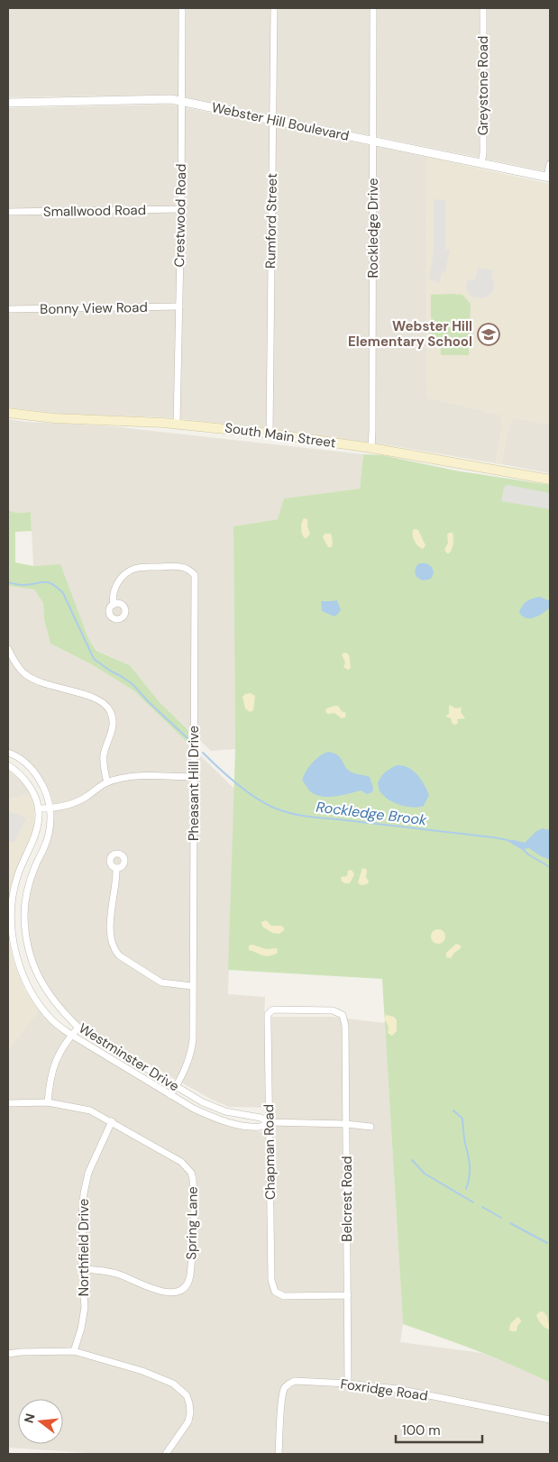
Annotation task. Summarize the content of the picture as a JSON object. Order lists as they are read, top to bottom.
{
  "streets": {
    "main road": ["South Main Street"],
    "street": [
      "Greystone Road",
      "Webster Hill Boulevard",
      "Smallwood Road",
      "Crestwood Road",
      "Rumford Street",
      "Rockledge Drive",
      "Bonny View Road",
      "Pheasant Hill Drive",
      "Westminster Drive",
      "Chapman Road",
      "Belcrest Road",
      "Spring Lane",
      "Northfield Drive",
      "Foxridge Road"
    ]
  },
  "crossings": [
    ["Greystone Road", "Webster Hill Boulevard"],
    ["Webster Hill Boulevard", "Crestwood Road"],
    ["Webster Hill Boulevard", "Rumford Street"],
    ["Webster Hill Boulevard", "Rockledge Drive"],
    ["Smallwood Road", "Crestwood Road"],
    ["Crestwood Road", "Bonny View Road"],
    ["Crestwood Road", "South Main Street"],
    ["Rumford Street", "South Main Street"],
    ["Rockledge Drive", "South Main Street"],
    ["Pheasant Hill Drive", "Westminster Drive"],
    ["Westminster Drive", "Chapman Road"],
    ["Westminster Drive", "Belcrest Road"],
    ["Chapman Road", "Belcrest Road"],
    ["Belcrest Road", "Foxridge Road"],
    ["Spring Lane", "Northfield Drive"]
  ],
  "water": ["Rockledge Brook"],
  "places": {
    "school or university": ["Webster Hill Elementary School"]
  },
  "scale_bar": "100 m",
  "north": "left"
}
